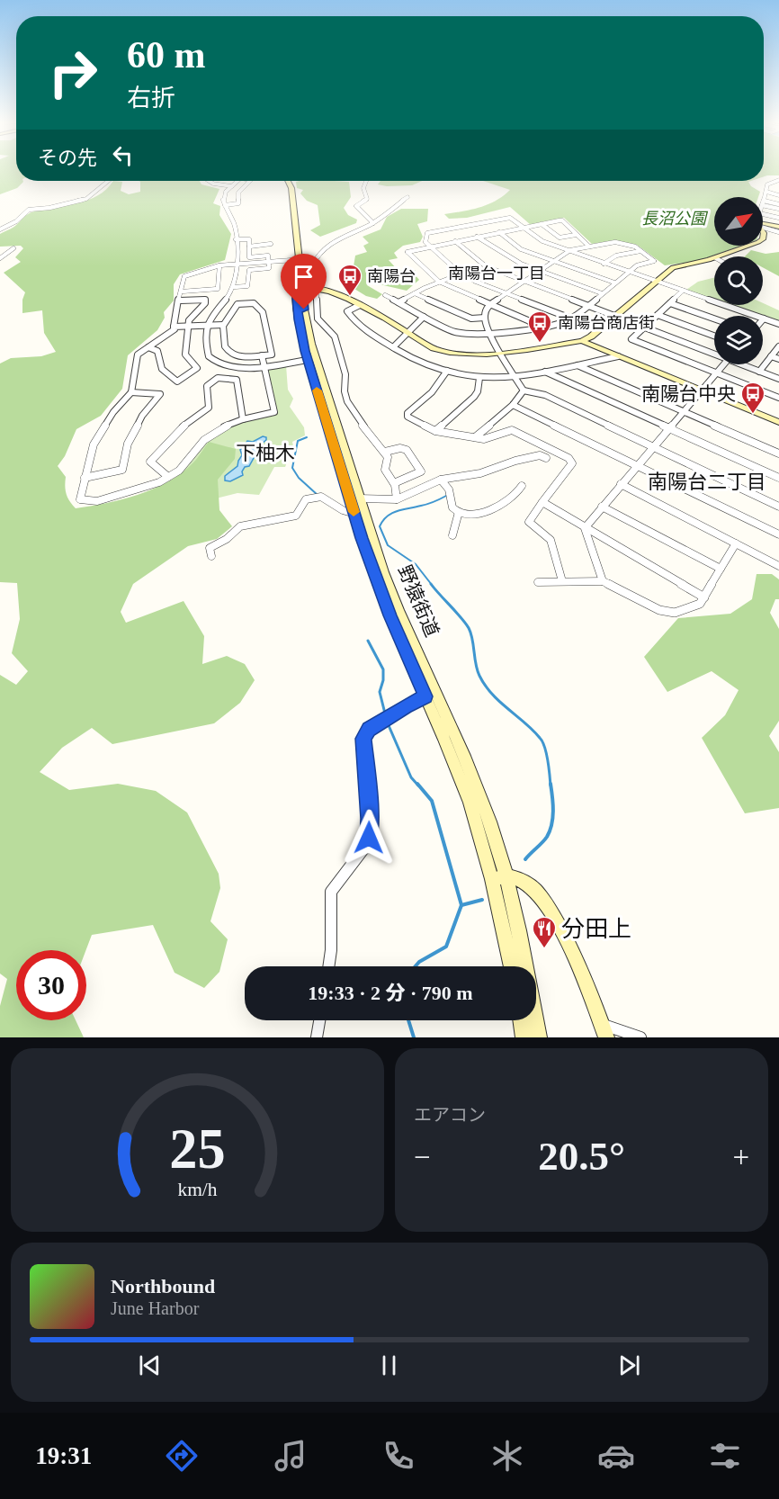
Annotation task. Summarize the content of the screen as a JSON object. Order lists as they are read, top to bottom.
{
  "streets": {
    "main road": ["野猿街道"]
  },
  "districts": ["南陽台一丁目", "下柚木", "南陽台二丁目"],
  "parks": ["長沼公園"],
  "places": {
    "bus stop": ["南陽台", "南陽台商店街", "南陽台中央"],
    "restaurant": ["分田上"]
  },
  "north": "top right",
  "page": {
    "turn": ["60 m", "右折"],
    "then": "その先",
    "limit": "30",
    "trip": "19:33 · 2 分 · 790 m",
    "tile": "エアコン",
    "heat": ["−", "20.5°", "+"],
    "song": ["Northbound", "June Harbor"],
    "tabs": "19:31",
    "gauge": ["25", "km/h"]
  }
}
